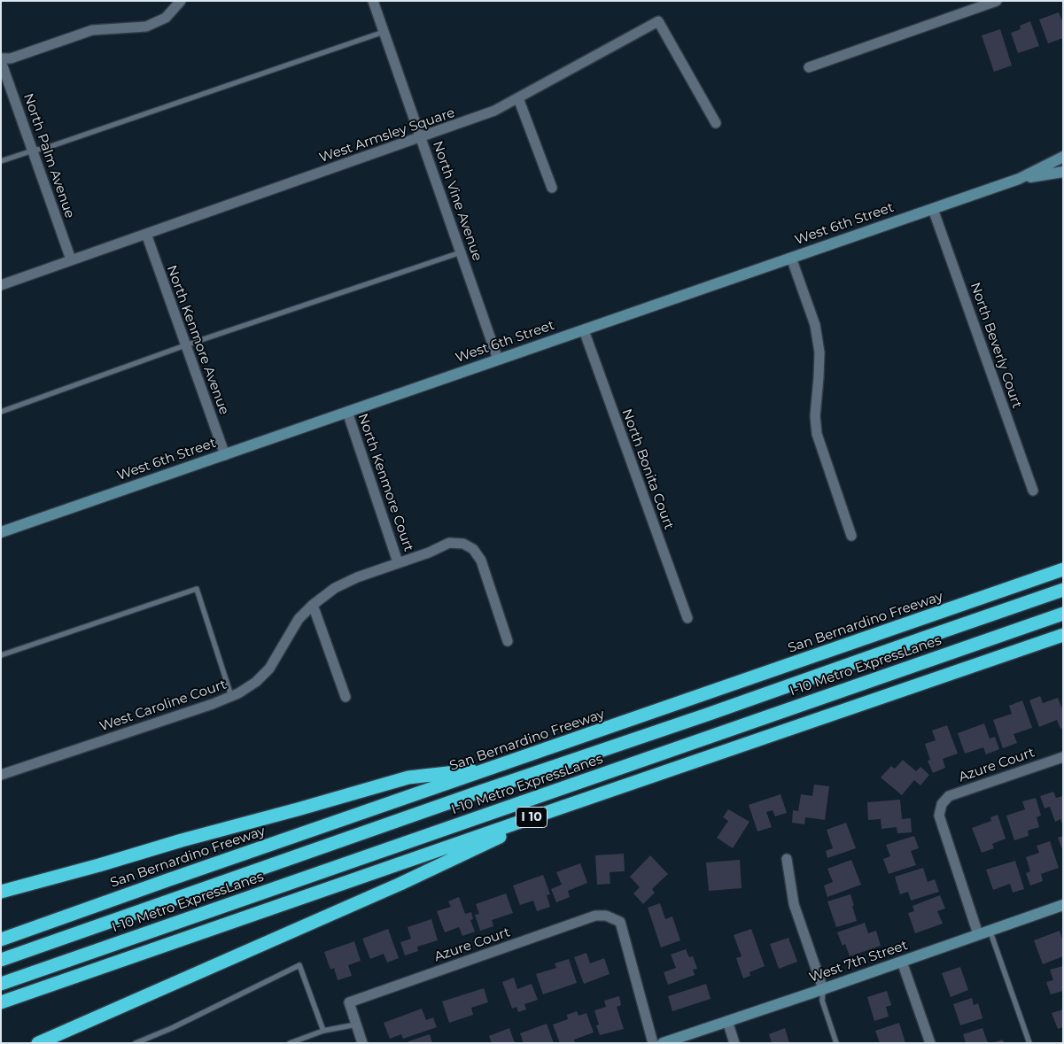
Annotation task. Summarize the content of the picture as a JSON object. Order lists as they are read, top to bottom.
{
  "streets": {
    "highway": ["San Bernardino Freeway", "I-10 Metro ExpressLanes", "I 10"],
    "street": [
      "West Armsley Square",
      "North Palm Avenue",
      "North Vine Avenue",
      "West 6th Street",
      "North Kenmore Avenue",
      "North Beverly Court",
      "North Bonita Court",
      "North Kenmore Court",
      "West Caroline Court",
      "Azure Court",
      "West 7th Street"
    ]
  },
  "crossings": [
    ["West Armsley Square", "North Palm Avenue"],
    ["West Armsley Square", "North Vine Avenue"],
    ["West Armsley Square", "North Kenmore Avenue"],
    ["North Vine Avenue", "West 6th Street"],
    ["West 6th Street", "North Kenmore Avenue"],
    ["West 6th Street", "North Beverly Court"],
    ["West 6th Street", "North Bonita Court"],
    ["West 6th Street", "North Kenmore Court"],
    ["North Kenmore Court", "West Caroline Court"],
    ["Azure Court", "West 7th Street"]
  ]
}
